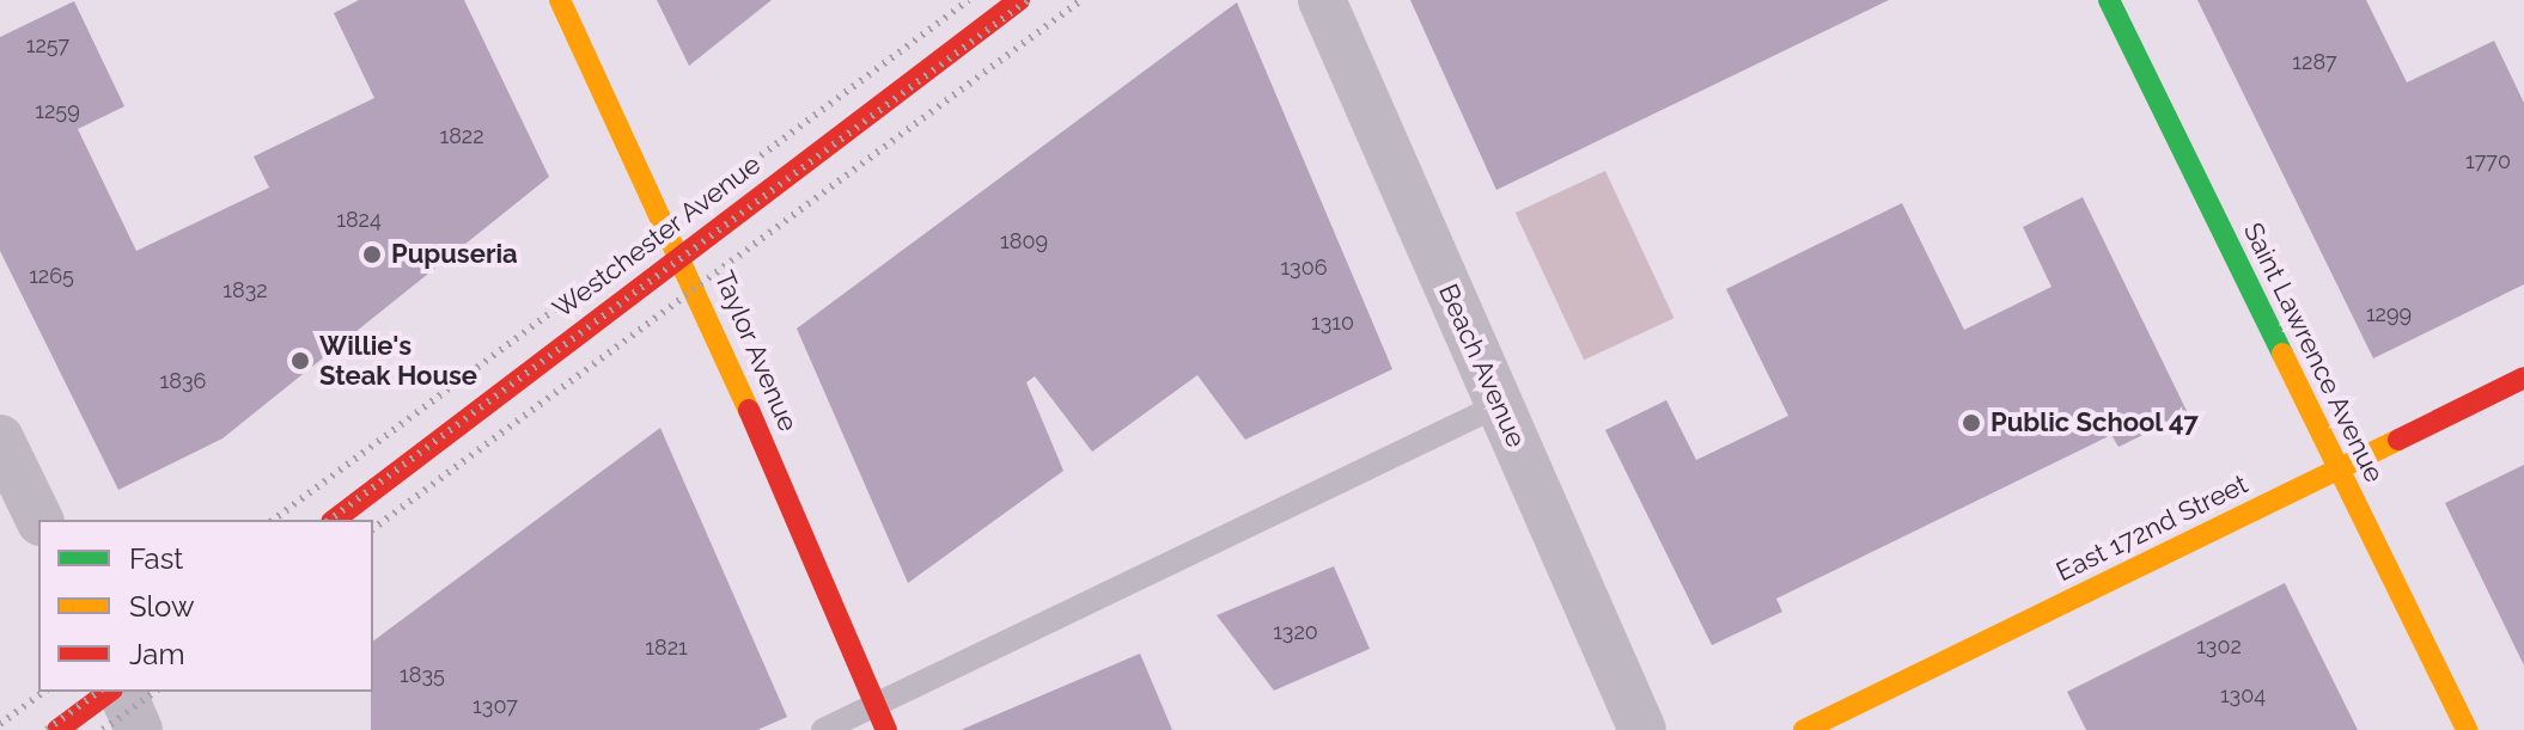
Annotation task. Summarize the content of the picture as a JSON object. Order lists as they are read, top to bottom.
{
  "streets": {
    "street": [
      "Westchester Avenue",
      "Taylor Avenue",
      "Saint Lawrence Avenue",
      "Beach Avenue",
      "East 172nd Street"
    ]
  },
  "crossings": [
    ["Westchester Avenue", "Taylor Avenue"],
    ["Saint Lawrence Avenue", "East 172nd Street"]
  ],
  "places": ["Pupuseria", "Willie's Steak House", "Public School 47"],
  "house_numbers": [
    "1257",
    "1287",
    "1259",
    "1822",
    "1770",
    "1824",
    "1809",
    "1306",
    "1265",
    "1832",
    "1299",
    "1310",
    "1836",
    "1320",
    "1302",
    "1821",
    "1835",
    "1304",
    "1307"
  ],
  "legend": ["Fast", "Slow", "Jam"]
}
